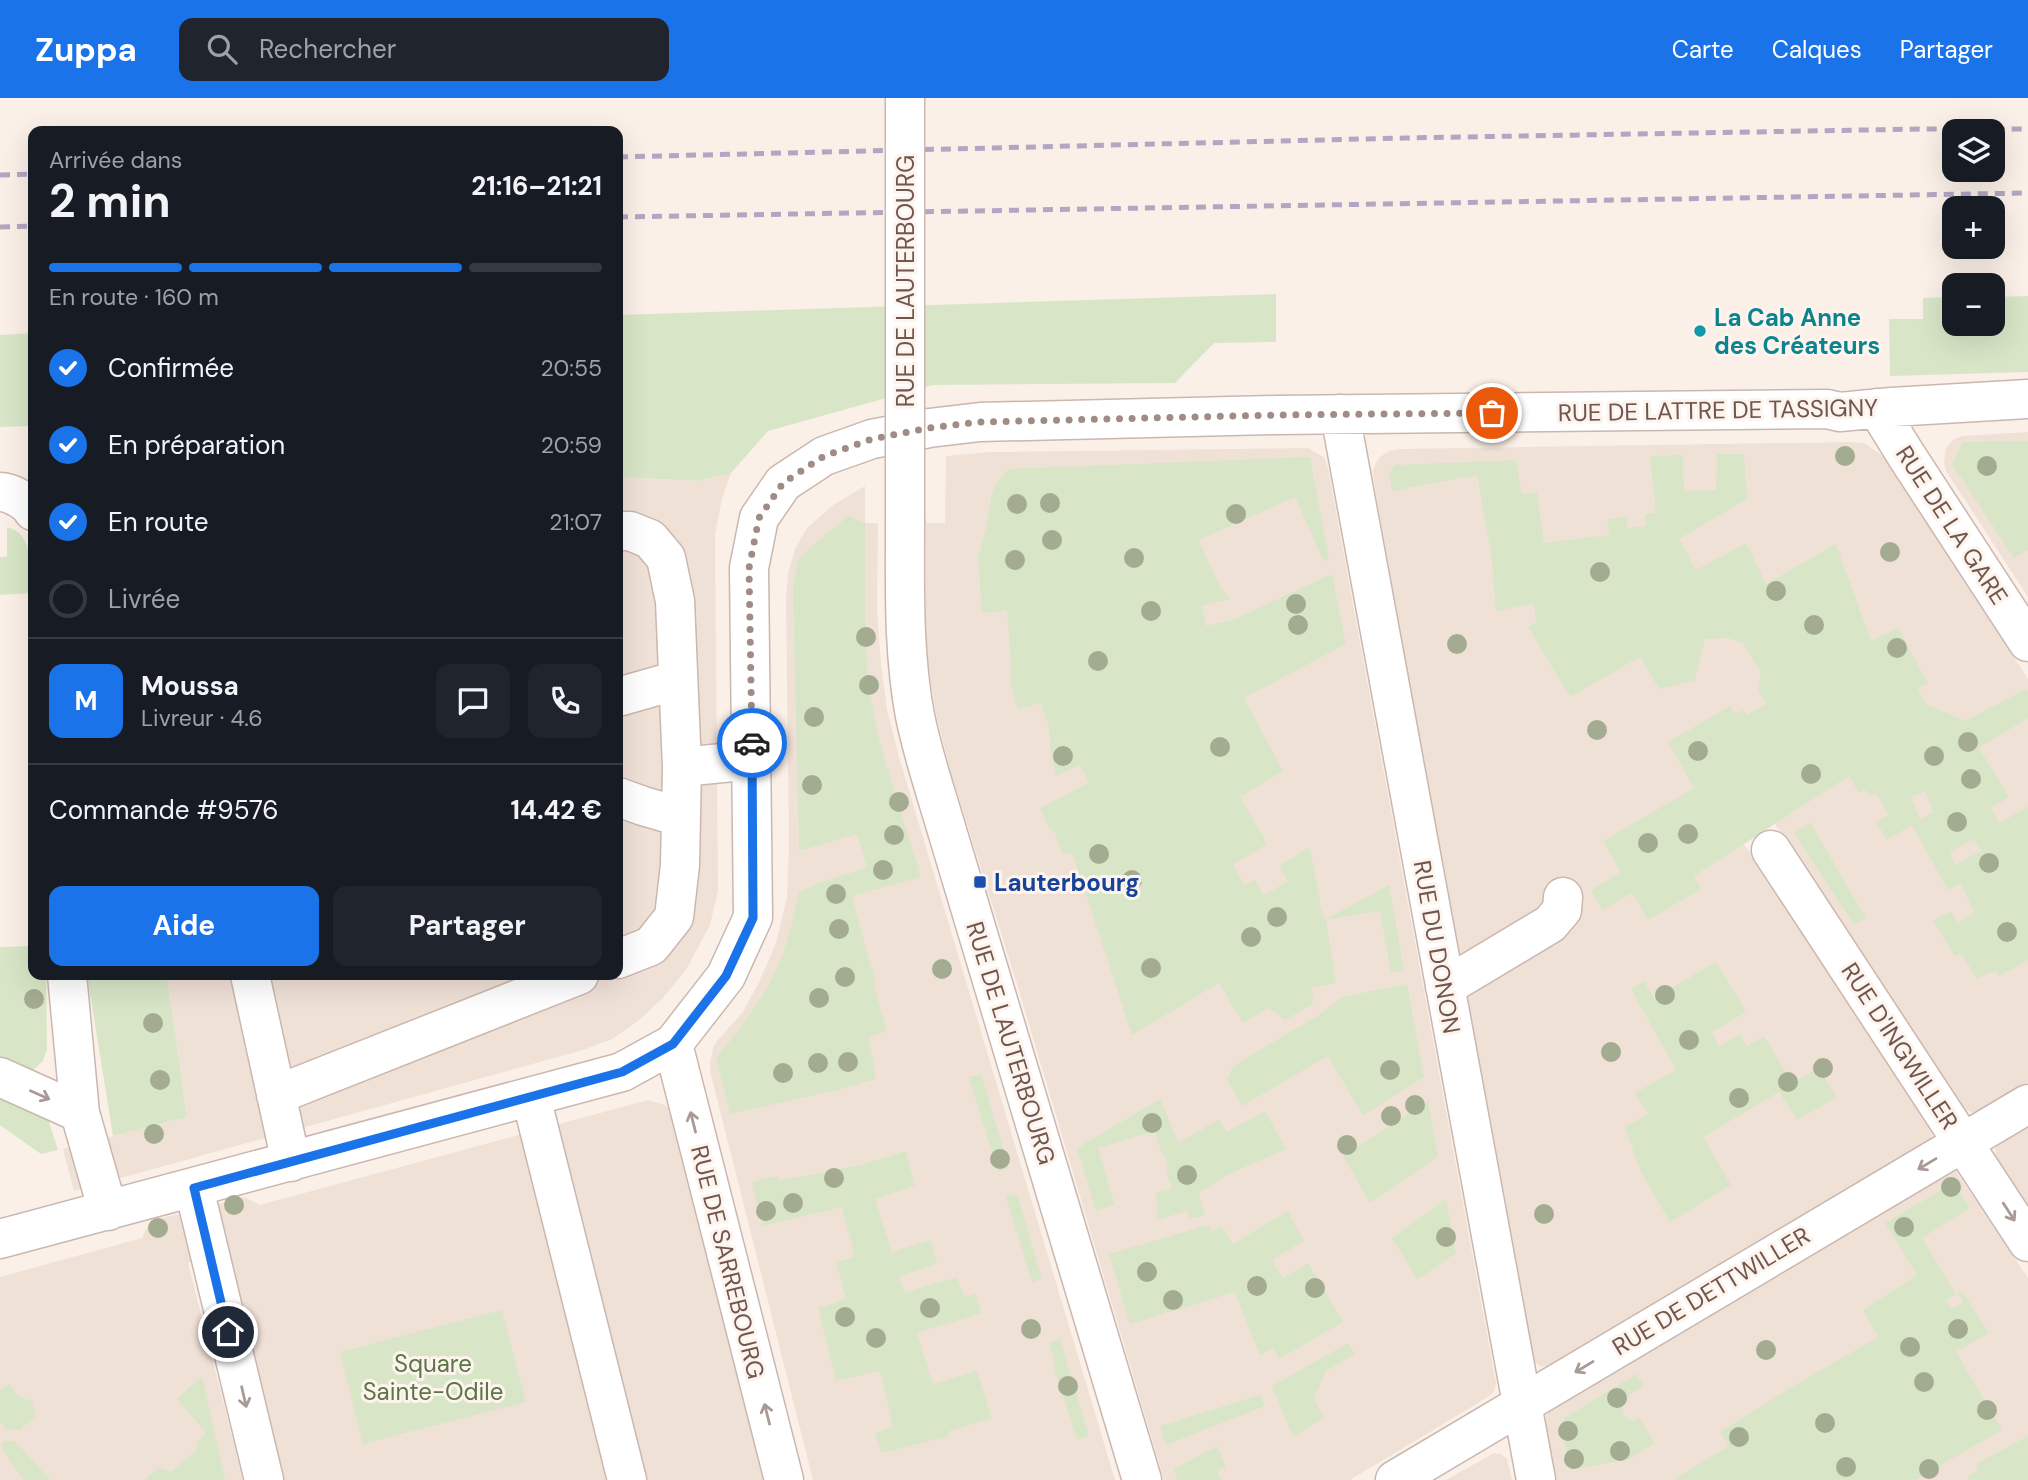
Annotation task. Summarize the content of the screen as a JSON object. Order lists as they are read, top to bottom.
{
  "streets": {
    "street": [
      "RUE DE LAUTERBOURG",
      "RUE DE LATTRE DE TASSIGNY",
      "RUE DE LA GARE",
      "RUE DU DONON",
      "RUE D'INGWILLER",
      "RUE DE SARREBOURG",
      "RUE DE DETTWILLER"
    ]
  },
  "crossings": [
    ["RUE DE LATTRE DE TASSIGNY", "RUE DE LA GARE"],
    ["RUE DE LATTRE DE TASSIGNY", "RUE DU DONON"],
    ["RUE DE LATTRE DE TASSIGNY", "RUE DE SARREBOURG"],
    ["RUE DU DONON", "RUE DE DETTWILLER"],
    ["RUE D'INGWILLER", "RUE DE DETTWILLER"]
  ],
  "one_way": ["RUE DE DETTWILLER"],
  "parks": ["Square Sainte-Odile"],
  "places": {
    "other": ["La Cab Anne des Créateurs"],
    "transit": ["Lauterbourg"]
  },
  "page": {
    "header": "Zuppa",
    "search": "Rechercher",
    "nav": ["Carte", "Calques", "Partager"],
    "map_buttons": ["+", "−"],
    "heading": ["2 min", "Arrivée dans", "21:16–21:21"],
    "panel": [
      "Moussa",
      "Livreur · 4.6",
      "Commande #9576",
      "14.42 €"
    ],
    "bar": "En route · 160 m",
    "list": [
      ["Confirmée", "20:55"],
      ["En préparation", "20:59"],
      ["En route", "21:07"],
      "Livrée"
    ],
    "round": "M",
    "buttons": ["Aide", "Partager"]
  }
}
